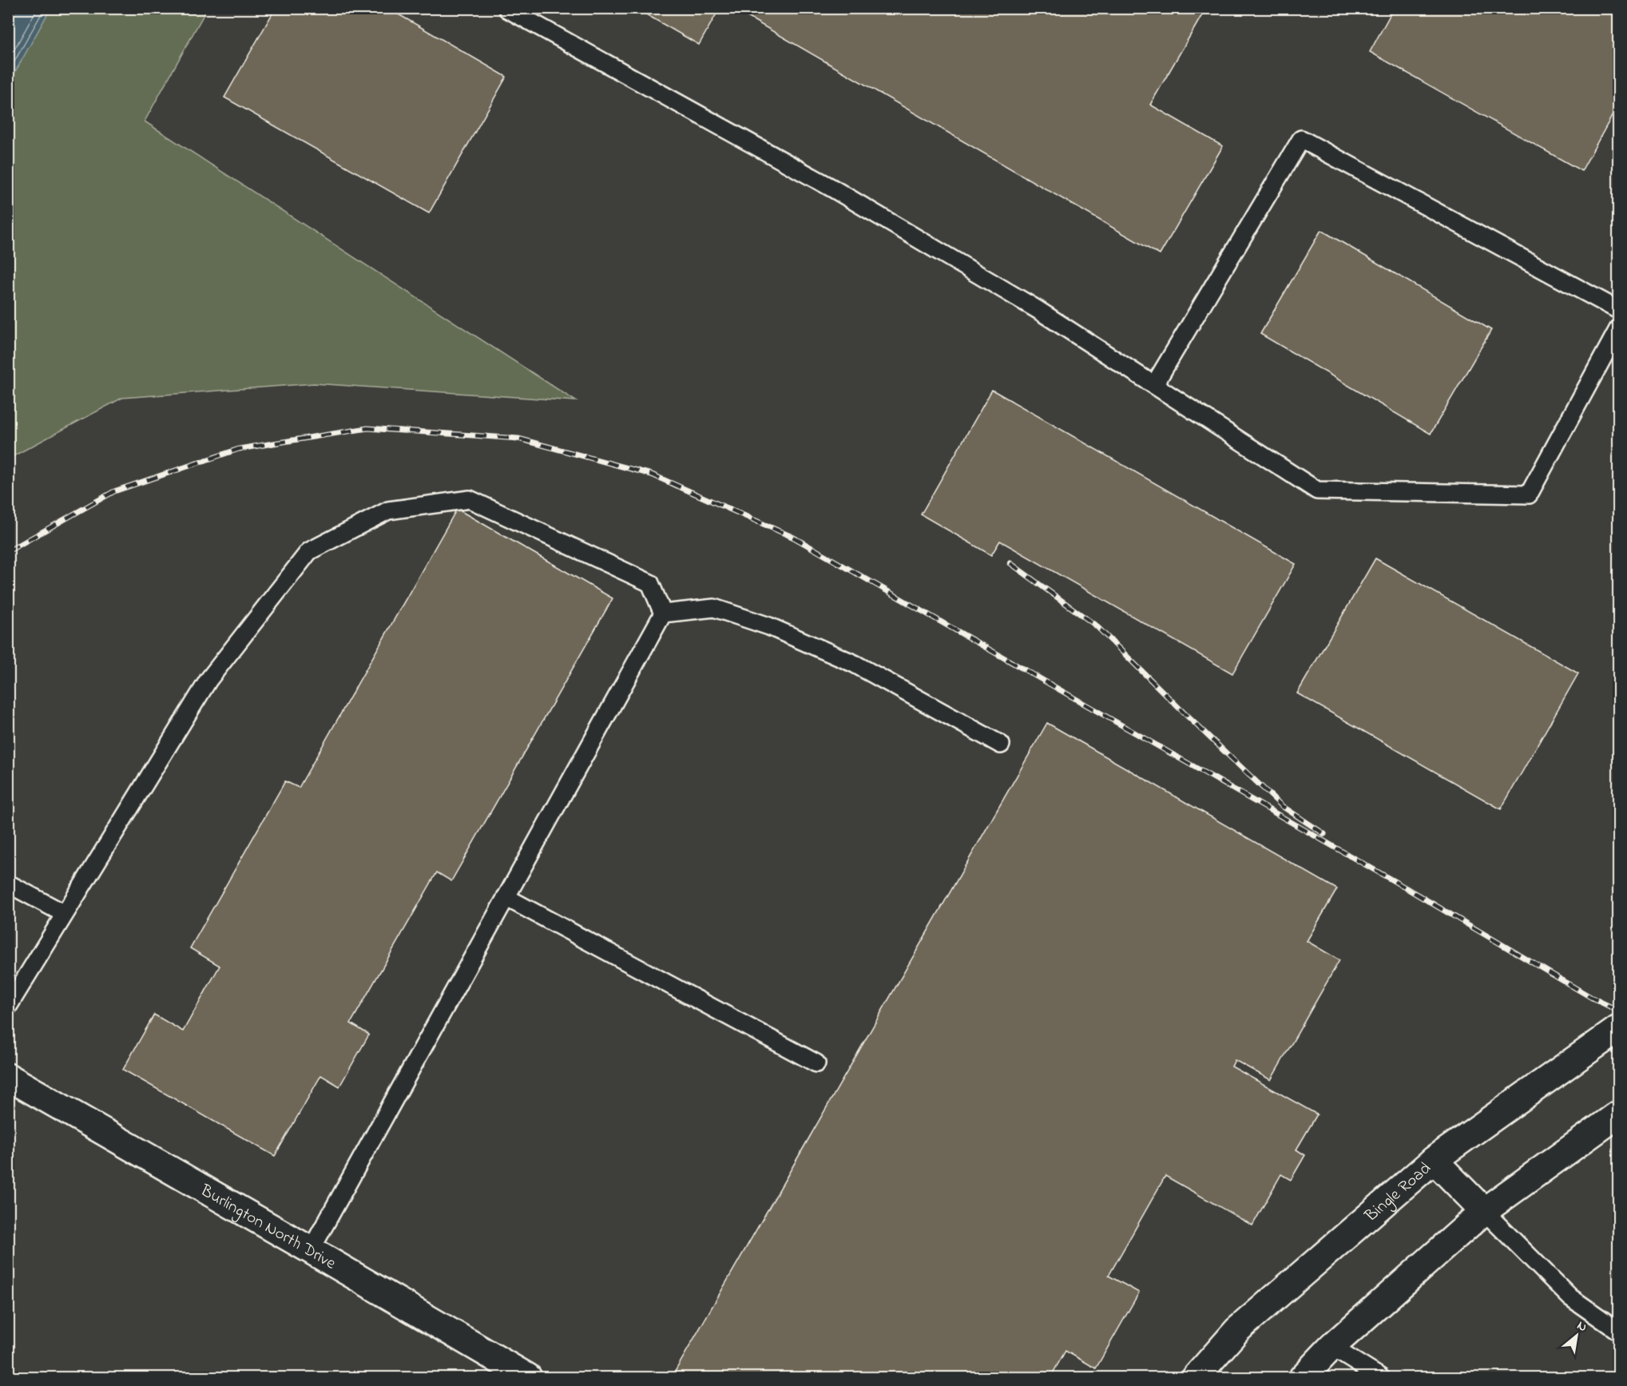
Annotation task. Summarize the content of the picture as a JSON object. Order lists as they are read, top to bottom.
{
  "streets": {
    "main road": ["Bingle Road", "Burlington North Drive"]
  },
  "north": "top right"
}
